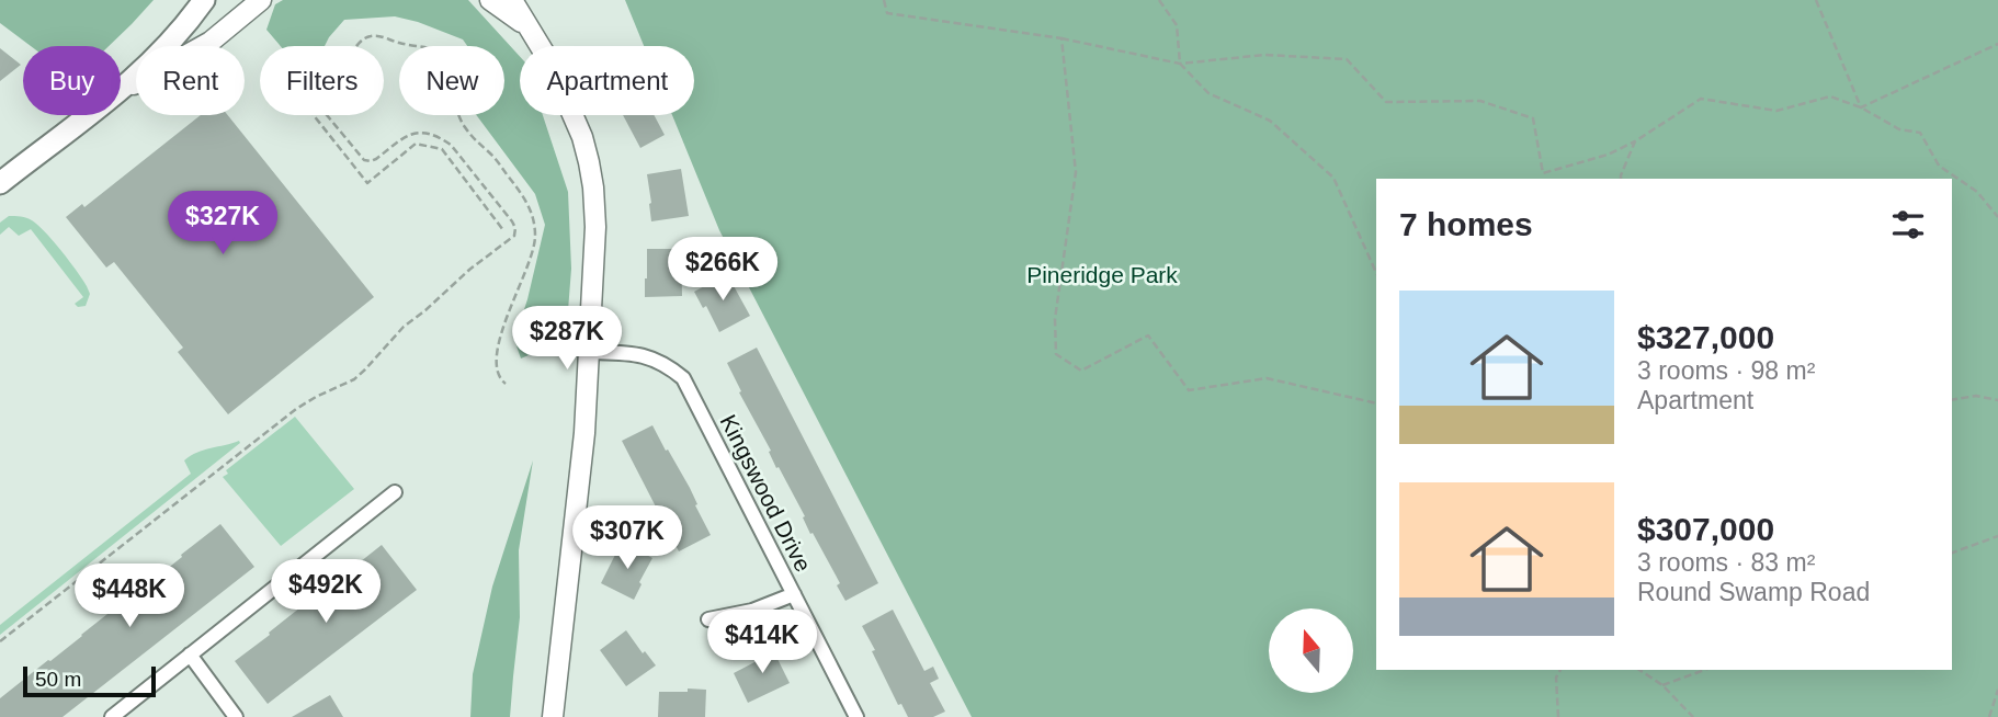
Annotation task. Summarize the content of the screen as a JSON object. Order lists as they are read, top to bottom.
{
  "streets": {
    "street": ["Kingswood Drive"]
  },
  "parks": ["Pineridge Park"],
  "scale_bar": "50 m",
  "north": "top",
  "page": {
    "chip": [
      "Buy",
      "Rent",
      "Filters",
      "New",
      "Apartment"
    ],
    "heading": "7 homes",
    "price": [
      "$327K",
      "$266K",
      "$287K",
      "$307K",
      "$492K",
      "$448K",
      "$414K"
    ],
    "list": [
      {
        "name": "$327,000",
        "note": "3 rooms · 98 m² · Apartment"
      },
      {
        "name": "$307,000",
        "note": "3 rooms · 83 m² · Round Swamp Road"
      }
    ],
    "scale": "50 m"
  }
}
